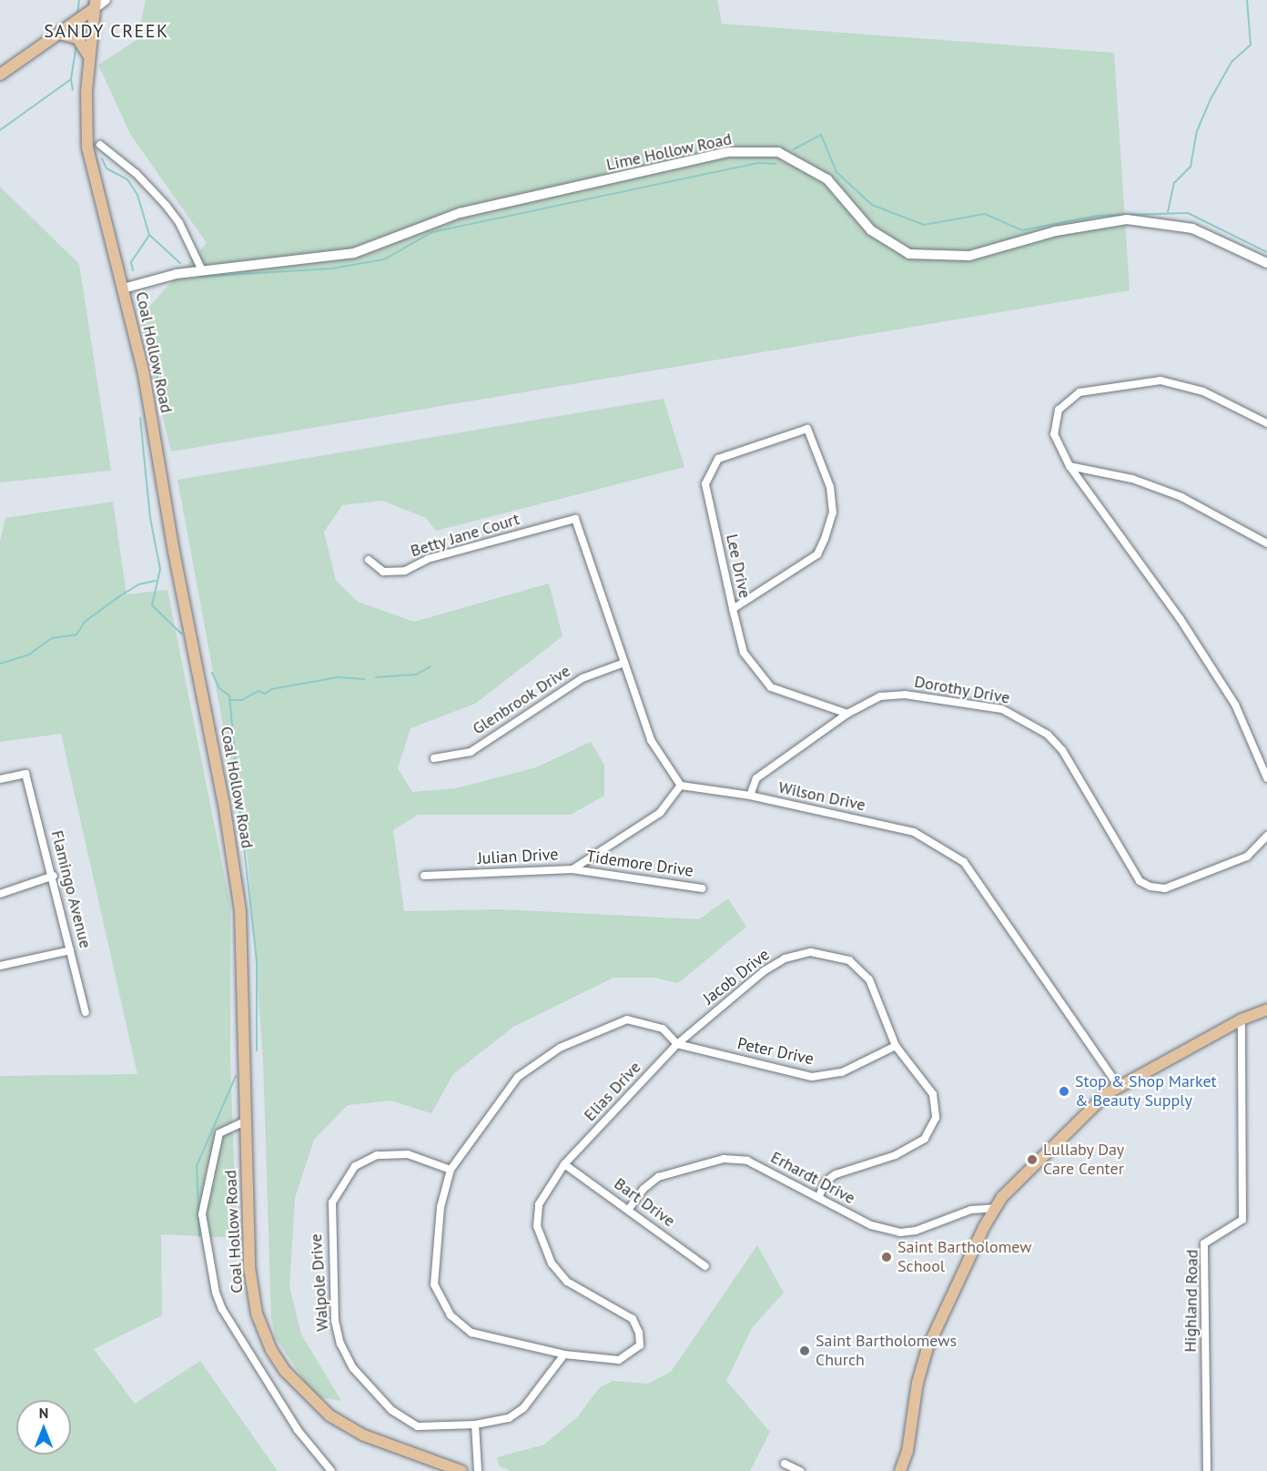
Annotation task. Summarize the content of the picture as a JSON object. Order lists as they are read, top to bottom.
{
  "streets": {
    "main road": ["Coal Hollow Road"],
    "street": [
      "Lime Hollow Road",
      "Betty Jane Court",
      "Lee Drive",
      "Dorothy Drive",
      "Glenbrook Drive",
      "Wilson Drive",
      "Julian Drive",
      "Tidemore Drive",
      "Flamingo Avenue",
      "Jacob Drive",
      "Peter Drive",
      "Elias Drive",
      "Erhardt Drive",
      "Bart Drive",
      "Walpole Drive",
      "Highland Road"
    ]
  },
  "crossings": [
    ["Lime Hollow Road", "Coal Hollow Road"],
    ["Betty Jane Court", "Glenbrook Drive"],
    ["Lee Drive", "Dorothy Drive"],
    ["Dorothy Drive", "Wilson Drive"],
    ["Wilson Drive", "Julian Drive"],
    ["Julian Drive", "Tidemore Drive"],
    ["Jacob Drive", "Peter Drive"],
    ["Jacob Drive", "Elias Drive"],
    ["Jacob Drive", "Erhardt Drive"],
    ["Peter Drive", "Elias Drive"],
    ["Elias Drive", "Bart Drive"],
    ["Elias Drive", "Walpole Drive"],
    ["Erhardt Drive", "Bart Drive"]
  ],
  "districts": ["SANDY CREEK"],
  "places": [
    "Stop & Shop Market & Beauty Supply",
    "Lullaby Day Care Center",
    "Saint Bartholomew School",
    "Saint Bartholomews Church"
  ],
  "north": "top"
}
